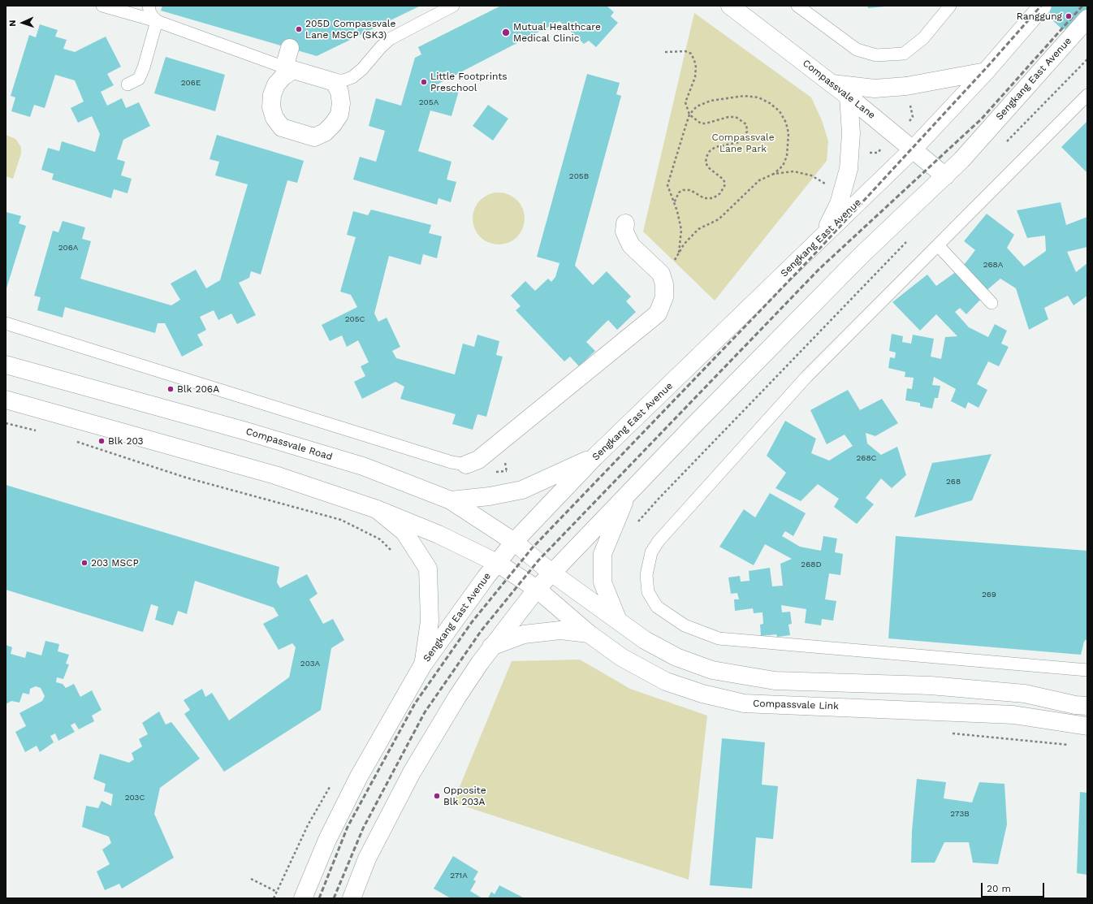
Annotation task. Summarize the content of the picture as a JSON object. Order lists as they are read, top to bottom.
{
  "streets": {
    "main road": [
      "Sengkang East Avenue",
      "Compassvale Lane",
      "Compassvale Road",
      "Compassvale Link"
    ]
  },
  "crossings": [
    ["Sengkang East Avenue", "Compassvale Lane"],
    ["Sengkang East Avenue", "Compassvale Road"],
    ["Sengkang East Avenue", "Compassvale Link"]
  ],
  "parks": ["Compassvale Lane Park"],
  "places": [
    "Ranggung",
    "205D Compassvale Lane MSCP (SK3)",
    "Mutual Healthcare Medical Clinic",
    "Little Footprints Preschool",
    "Blk 206A",
    "Blk 203",
    "203 MSCP",
    "Opposite Blk 203A"
  ],
  "house_numbers": [
    "206E",
    "205A",
    "205B",
    "206A",
    "268A",
    "205C",
    "268C",
    "268",
    "268D",
    "269",
    "203A",
    "203C",
    "273B",
    "271A"
  ],
  "scale_bar": "20 m",
  "north": "left"
}
